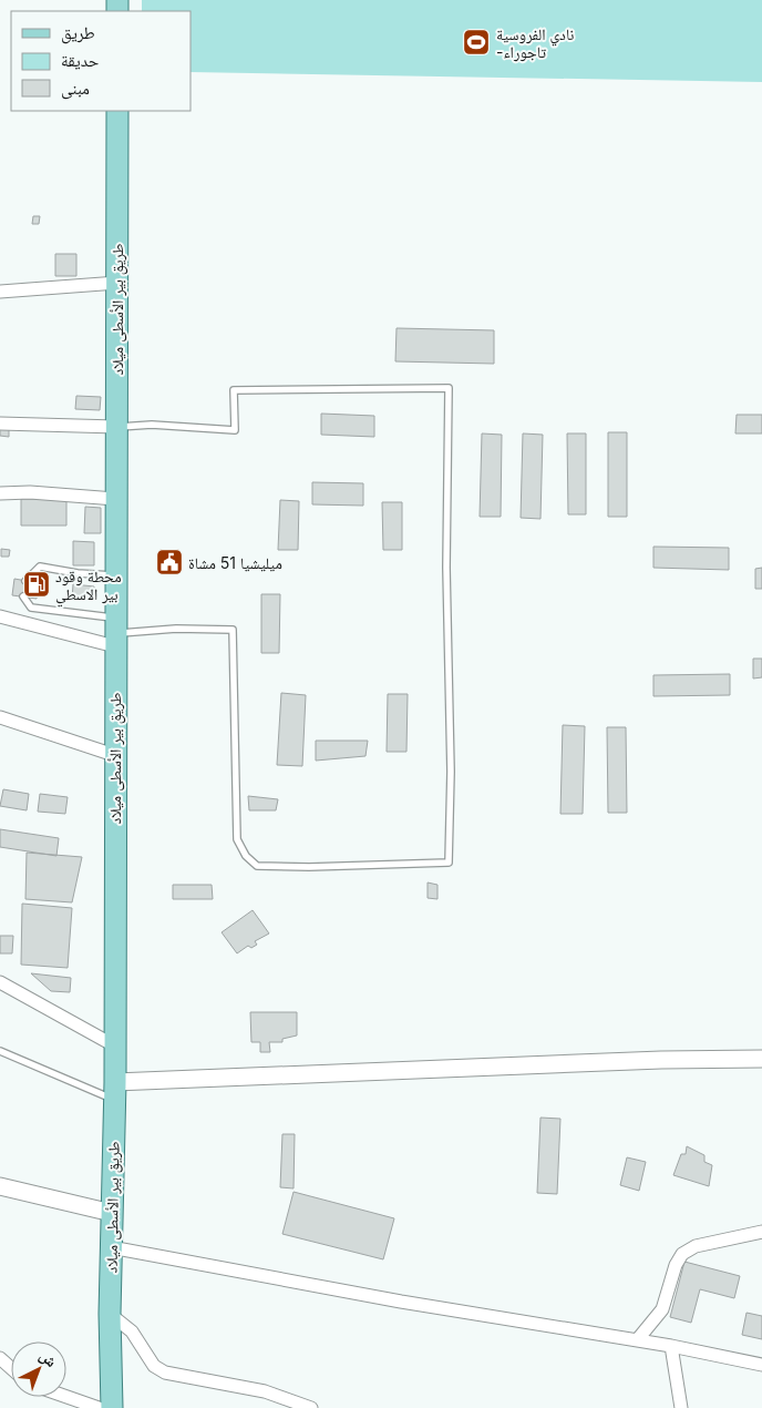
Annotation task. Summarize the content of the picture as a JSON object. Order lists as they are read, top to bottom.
{
  "streets": {
    "main road": ["طريق بير الأسطى ميلاد"]
  },
  "places": {
    "sports": ["نادي الفروسية -تاجوراء"],
    "public building": ["ميليشيا 51 مشاة"],
    "fuel station": ["محطة وقود بير الاسطي"]
  },
  "legend": ["طريق", "حديقة", "مبنى"],
  "north": "top right"
}
